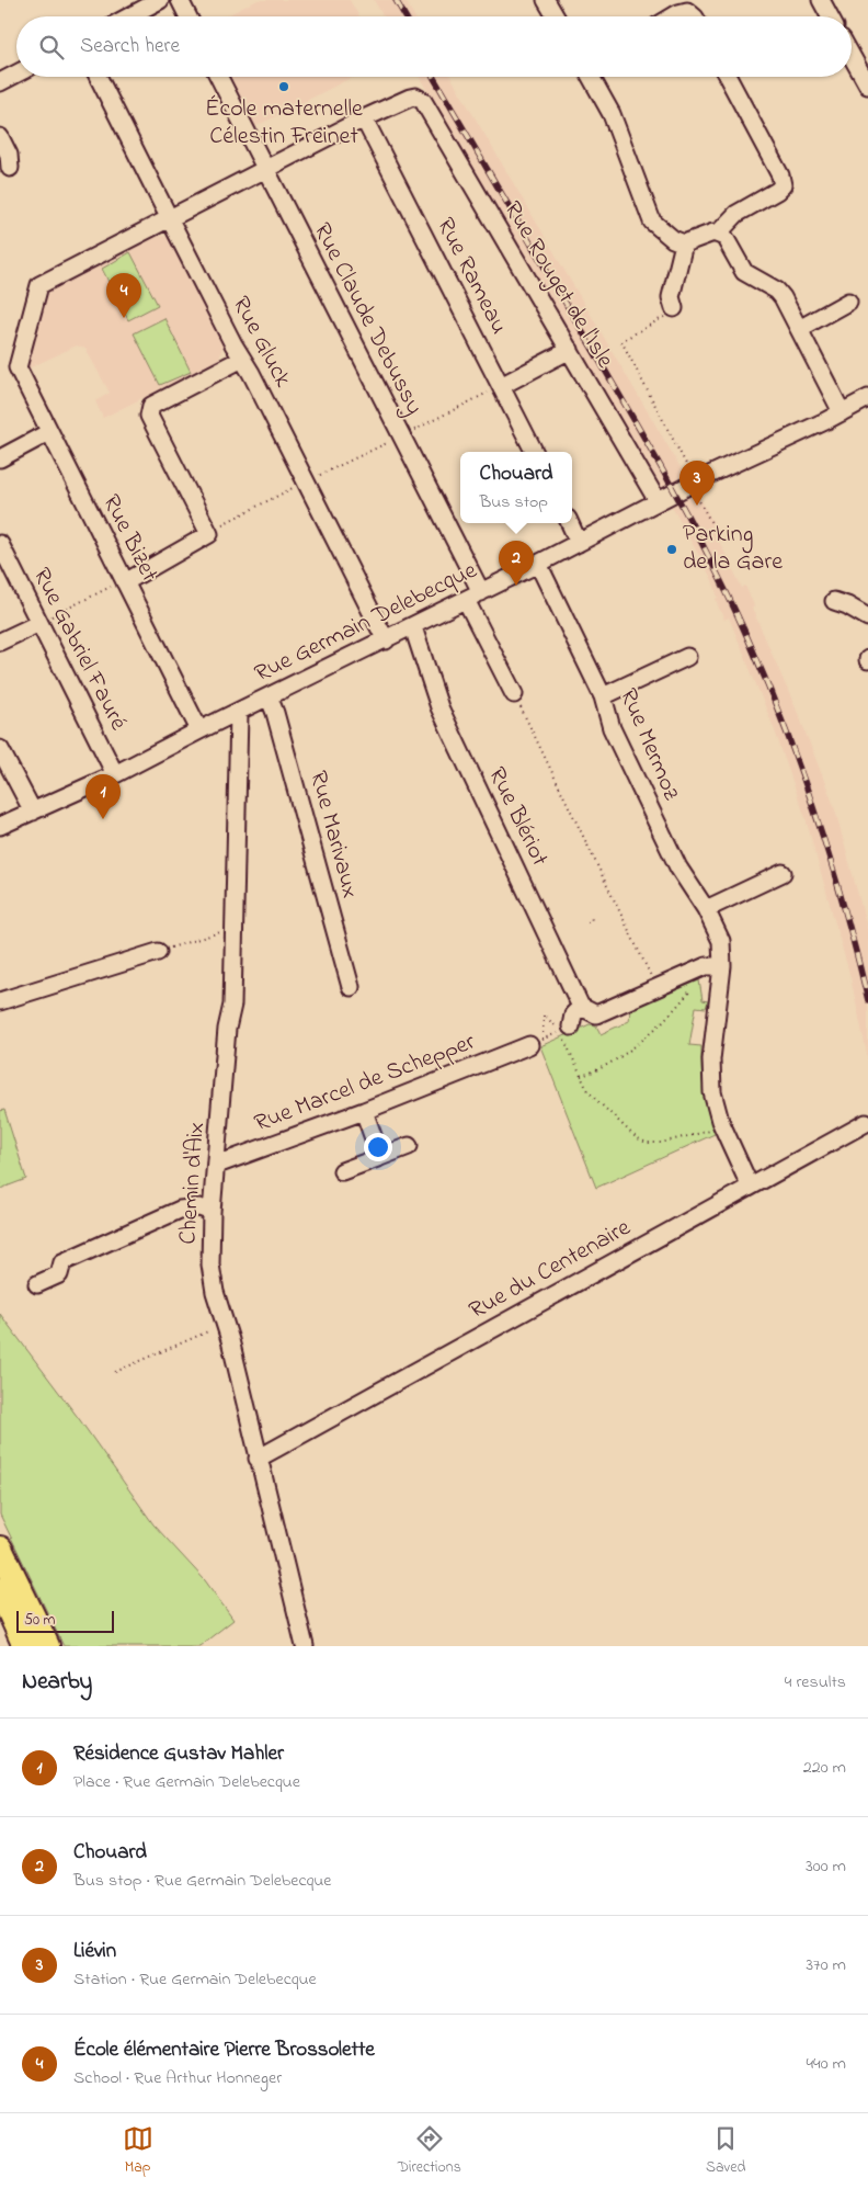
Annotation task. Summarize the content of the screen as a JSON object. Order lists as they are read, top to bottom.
{
  "streets": {
    "street": [
      "Rue Rameau",
      "Rue Rouget de l'Isle",
      "Rue Claude Debussy",
      "Rue Gluck",
      "Rue Bizet",
      "Rue Germain Delebecque",
      "Rue Gabriel Fauré",
      "Rue Mermoz",
      "Rue Blériot",
      "Rue Marivaux",
      "Rue Marcel de Schepper",
      "Chemin d'Aix",
      "Rue du Centenaire"
    ]
  },
  "crossings": [
    ["Rue Rameau", "Rue Rouget de l'Isle"],
    ["Rue Rouget de l'Isle", "Rue Germain Delebecque"],
    ["Rue Claude Debussy", "Rue Germain Delebecque"],
    ["Rue Gluck", "Rue Bizet"],
    ["Rue Gluck", "Rue Germain Delebecque"],
    ["Rue Bizet", "Rue Germain Delebecque"],
    ["Rue Germain Delebecque", "Rue Gabriel Fauré"],
    ["Rue Germain Delebecque", "Rue Mermoz"],
    ["Rue Germain Delebecque", "Rue Blériot"],
    ["Rue Germain Delebecque", "Rue Marivaux"],
    ["Rue Germain Delebecque", "Chemin d'Aix"],
    ["Rue Marcel de Schepper", "Chemin d'Aix"],
    ["Chemin d'Aix", "Rue du Centenaire"]
  ],
  "places": ["École maternelle Célestin Freinet", "Parking de la Gare"],
  "scale_bar": "50 m",
  "page": {
    "search": "Search here",
    "pins": [
      "4",
      "3",
      "2",
      "1"
    ],
    "popup": ["Chouard", "Bus stop"],
    "scale": "50 m",
    "heading": ["Nearby", "4 results"],
    "list": [
      {
        "mark": "1",
        "name": "Résidence Gustav Mahler",
        "note": "Place · Rue Germain Delebecque",
        "value": "220 m"
      },
      {
        "mark": "2",
        "name": "Chouard",
        "note": "Bus stop · Rue Germain Delebecque",
        "value": "300 m"
      },
      {
        "mark": "3",
        "name": "Liévin",
        "note": "Station · Rue Germain Delebecque",
        "value": "370 m"
      },
      {
        "mark": "4",
        "name": "École élémentaire Pierre Brossolette",
        "note": "School · Rue Arthur Honneger",
        "value": "440 m"
      }
    ],
    "nav": ["Map", "Directions", "Saved"]
  }
}
